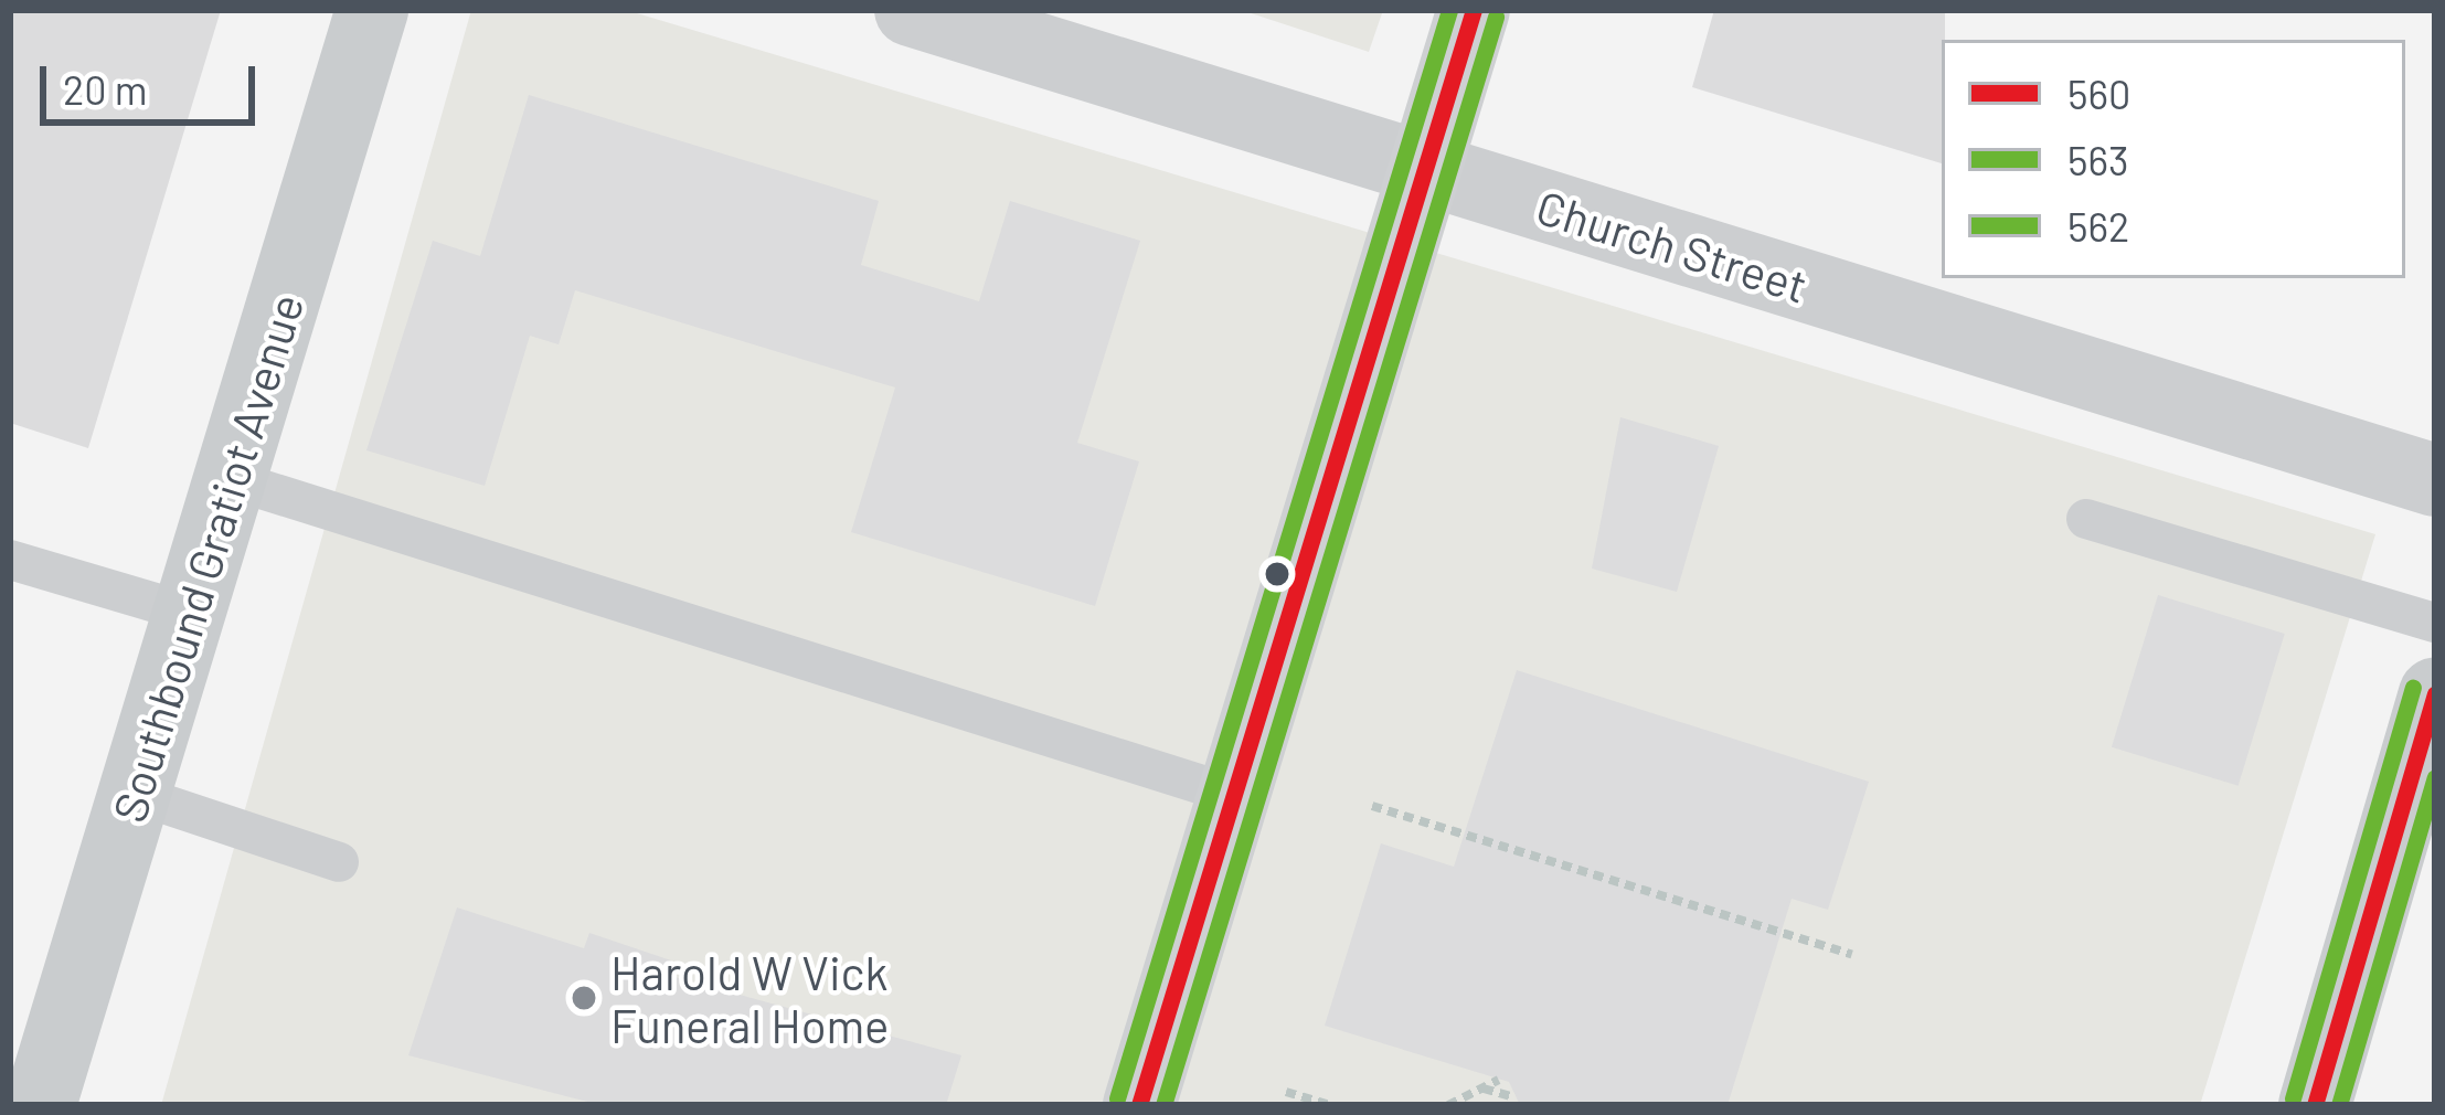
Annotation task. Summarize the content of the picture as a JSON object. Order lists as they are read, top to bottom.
{
  "streets": {
    "main road": ["Southbound Gratiot Avenue"],
    "street": ["Church Street"]
  },
  "places": ["Harold W Vick Funeral Home"],
  "lines": ["transit line 560", "transit line 562", "transit line 563"],
  "legend": ["560", "563", "562"],
  "scale_bar": "20 m"
}
